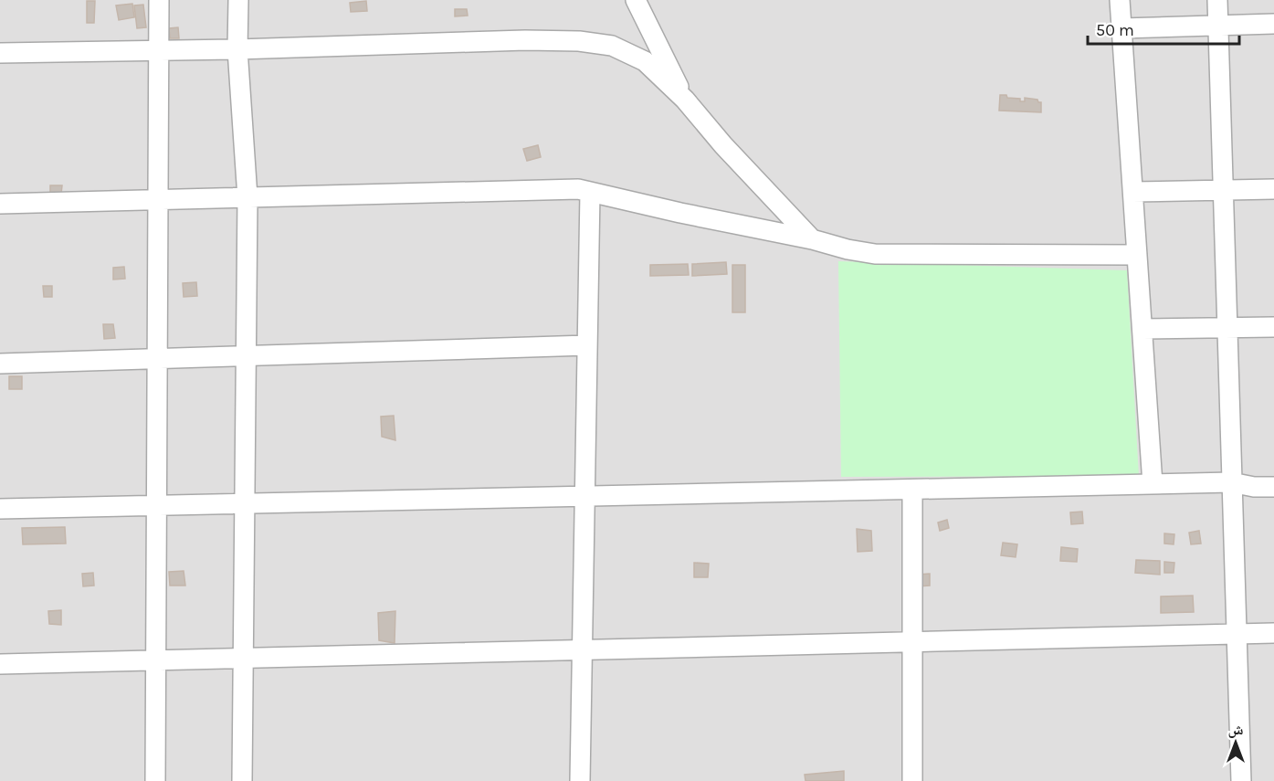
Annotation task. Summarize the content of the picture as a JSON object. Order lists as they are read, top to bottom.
{
  "scale_bar": "50 m",
  "north": "top"
}
